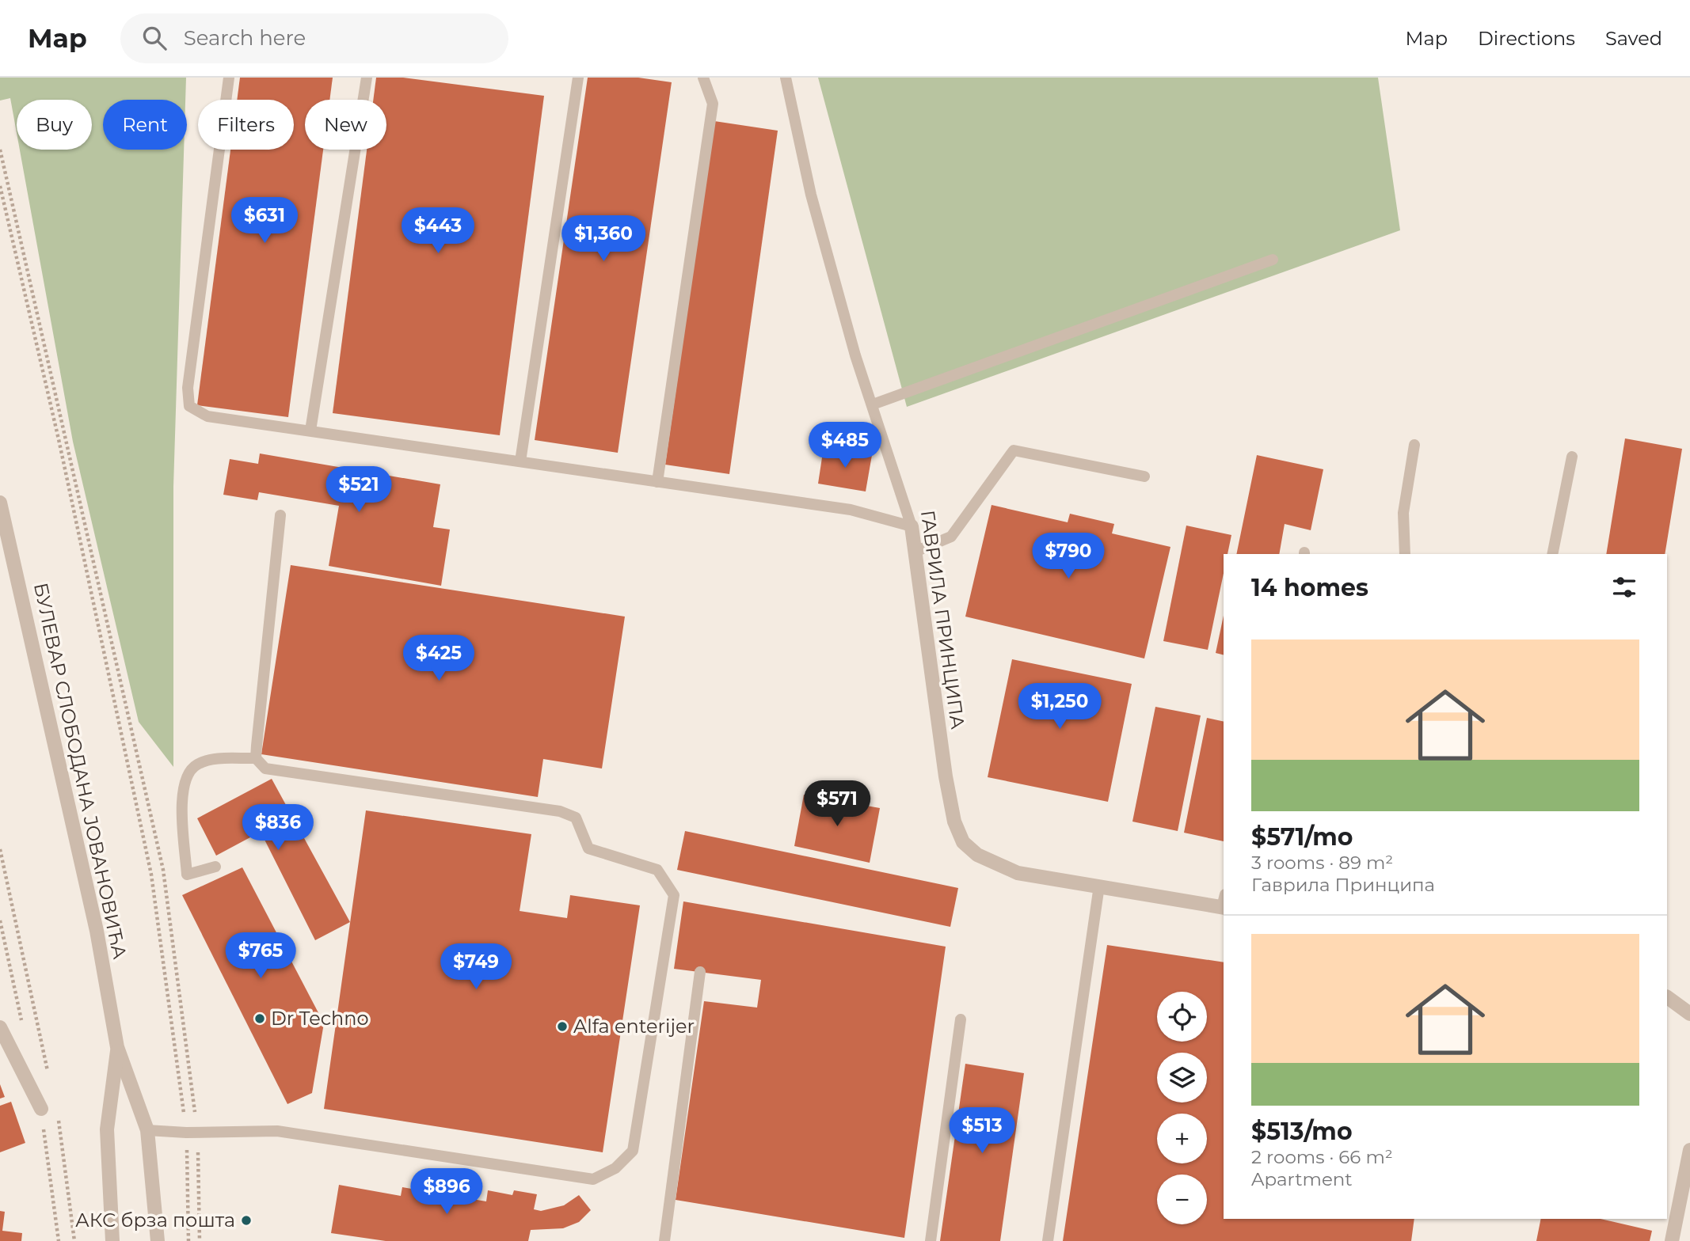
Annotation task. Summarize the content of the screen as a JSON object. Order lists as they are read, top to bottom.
{
  "streets": {
    "street": ["ГАВРИЛА ПРИНЦИПА", "БУЛЕВАР СЛОБОДАНА ЈОВАНОВИЋА"]
  },
  "places": ["Dr Techno", "Alfa enterijer", "АКС брза пошта"],
  "page": {
    "header": "Map",
    "search": "Search here",
    "nav": ["Map", "Directions", "Saved"],
    "chip": [
      "Buy",
      "Rent",
      "Filters",
      "New"
    ],
    "price": [
      "$631",
      "$443",
      "$1,360",
      "$485",
      "$521",
      "$790",
      "$425",
      "$1,250",
      "$571",
      "$836",
      "$765",
      "$749",
      "$513",
      "$896"
    ],
    "heading": "14 homes",
    "list": [
      {
        "name": "$571/mo",
        "note": "3 rooms · 89 m² · Гаврила Принципа"
      },
      {
        "name": "$513/mo",
        "note": "2 rooms · 66 m² · Apartment"
      }
    ],
    "map_buttons": ["+", "−"]
  }
}
